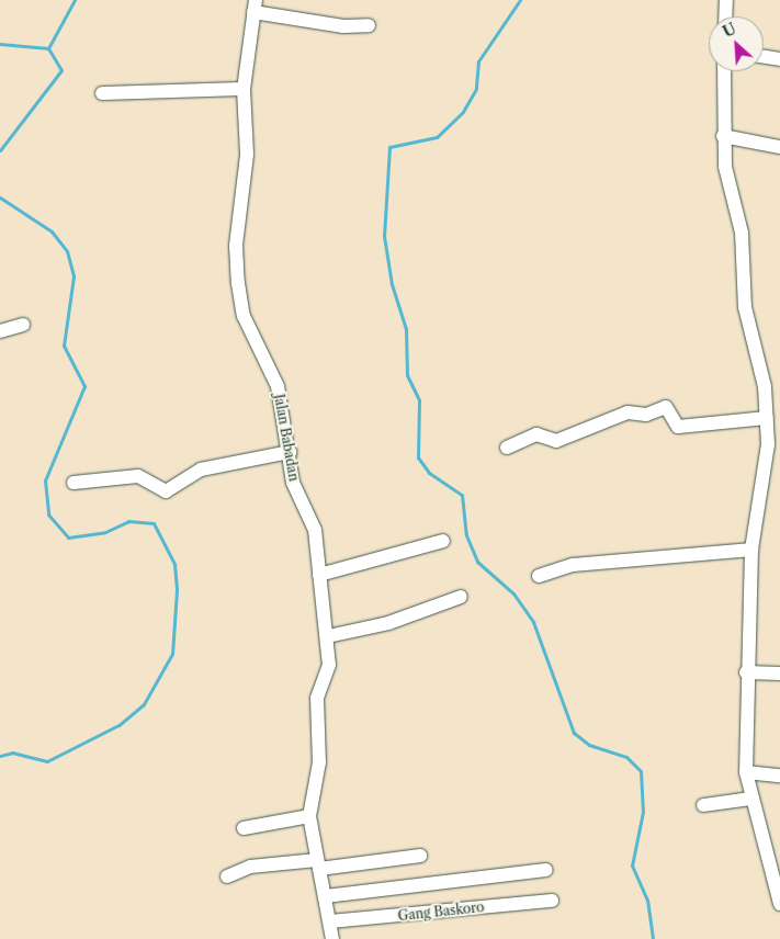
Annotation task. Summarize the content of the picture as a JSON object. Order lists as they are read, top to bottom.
{
  "streets": {
    "street": ["Jalan Babadan", "Gang Baskoro"]
  },
  "crossings": [
    ["Jalan Babadan", "Gang Baskoro"]
  ],
  "north": "top left"
}
